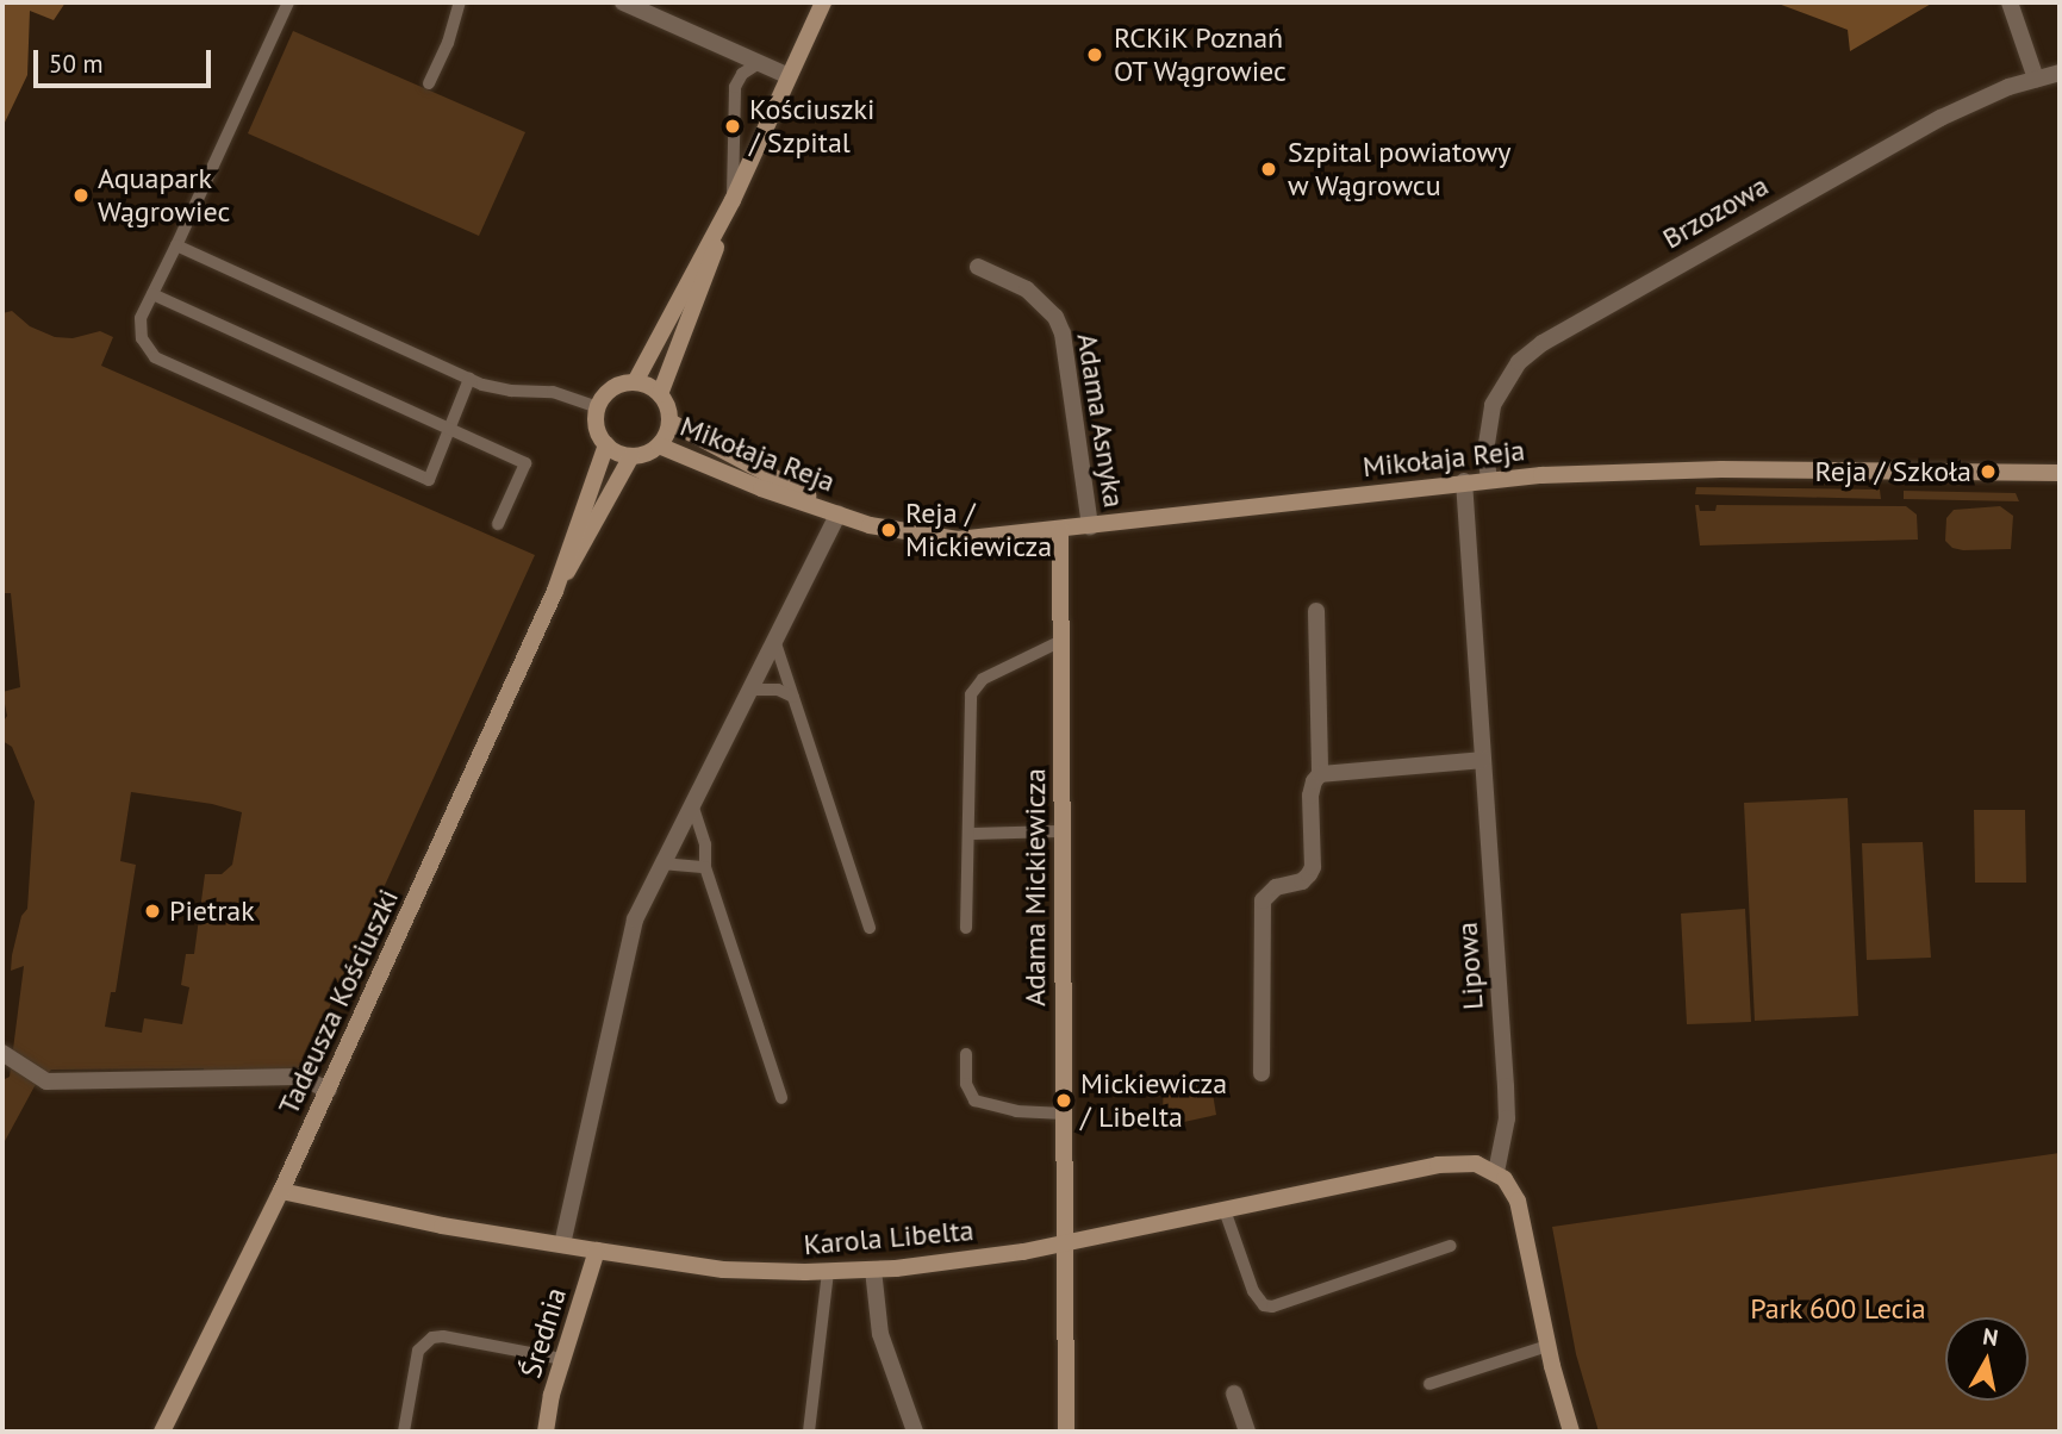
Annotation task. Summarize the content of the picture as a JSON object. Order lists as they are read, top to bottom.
{
  "streets": {
    "street": [
      "Brzozowa",
      "Adama Asnyka",
      "Mikołaja Reja",
      "Adama Mickiewicza",
      "Lipowa",
      "Tadeusza Kościuszki",
      "Karola Libelta",
      "Średnia"
    ]
  },
  "crossings": [
    ["Brzozowa", "Mikołaja Reja"],
    ["Adama Asnyka", "Mikołaja Reja"],
    ["Mikołaja Reja", "Adama Mickiewicza"],
    ["Mikołaja Reja", "Lipowa"],
    ["Mikołaja Reja", "Tadeusza Kościuszki"],
    ["Adama Mickiewicza", "Karola Libelta"],
    ["Lipowa", "Karola Libelta"],
    ["Tadeusza Kościuszki", "Karola Libelta"],
    ["Karola Libelta", "Średnia"]
  ],
  "parks": ["Park 600 Lecia"],
  "places": [
    "RCKiK Poznań OT Wągrowiec",
    "Kościuszki / Szpital",
    "Szpital powiatowy w Wągrowcu",
    "Aquapark Wągrowiec",
    "Reja / Szkoła",
    "Reja / Mickiewicza",
    "Pietrak",
    "Mickiewicza / Libelta"
  ],
  "scale_bar": "50 m",
  "north": "top"
}
